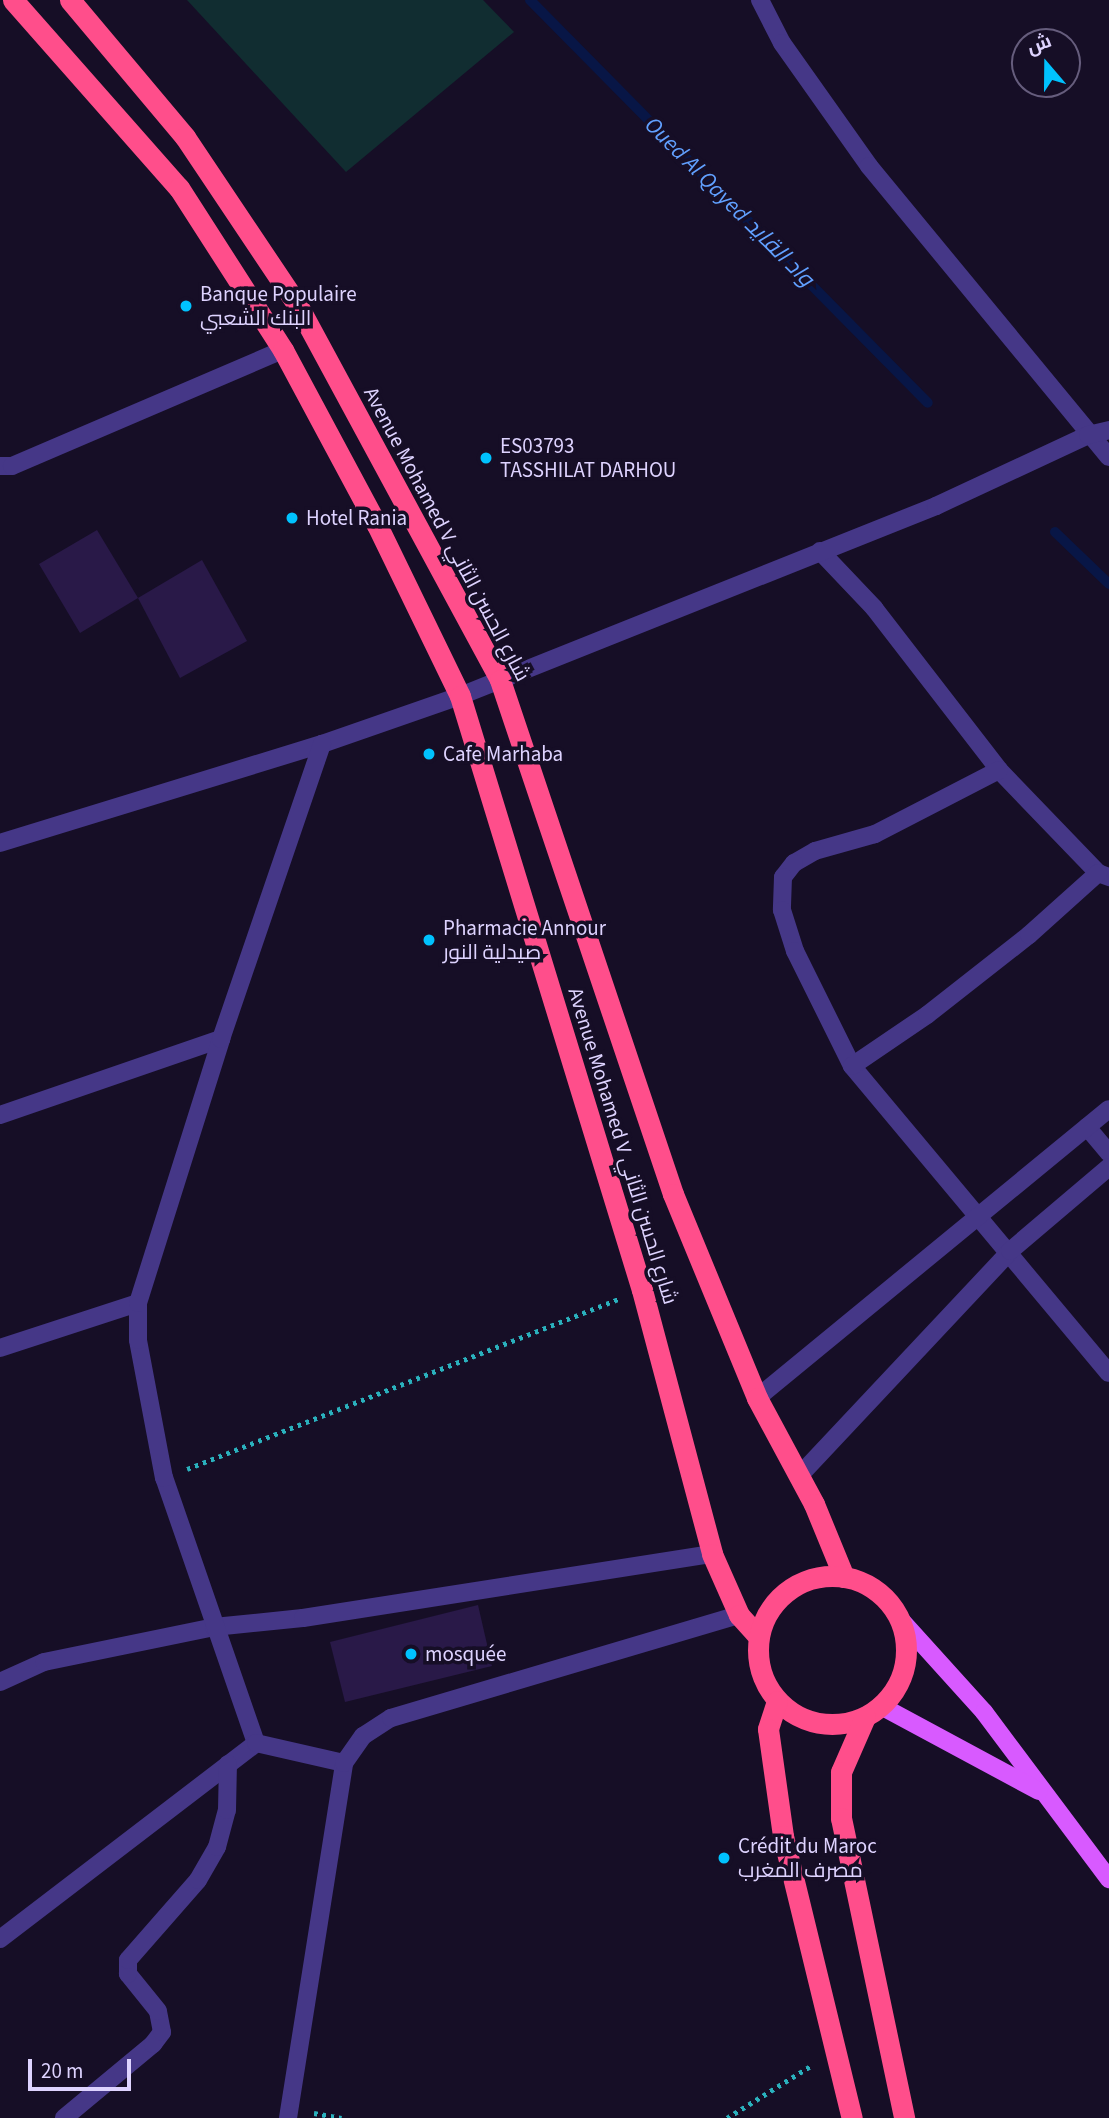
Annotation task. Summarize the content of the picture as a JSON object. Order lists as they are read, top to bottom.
{
  "streets": {
    "highway": ["Avenue Mohamed V شارع الحسن الثاني"]
  },
  "water": ["Oued Al Qayed واد القايد"],
  "places": [
    "Banque Populaire البنك الشعبي",
    "ES03793 TASSHILAT DARHOU",
    "Hotel Rania",
    "Cafe Marhaba",
    "Pharmacie Annour صيدلية النور",
    "mosquée",
    "Crédit du Maroc مصرف المغرب"
  ],
  "scale_bar": "20 m",
  "north": "top"
}
